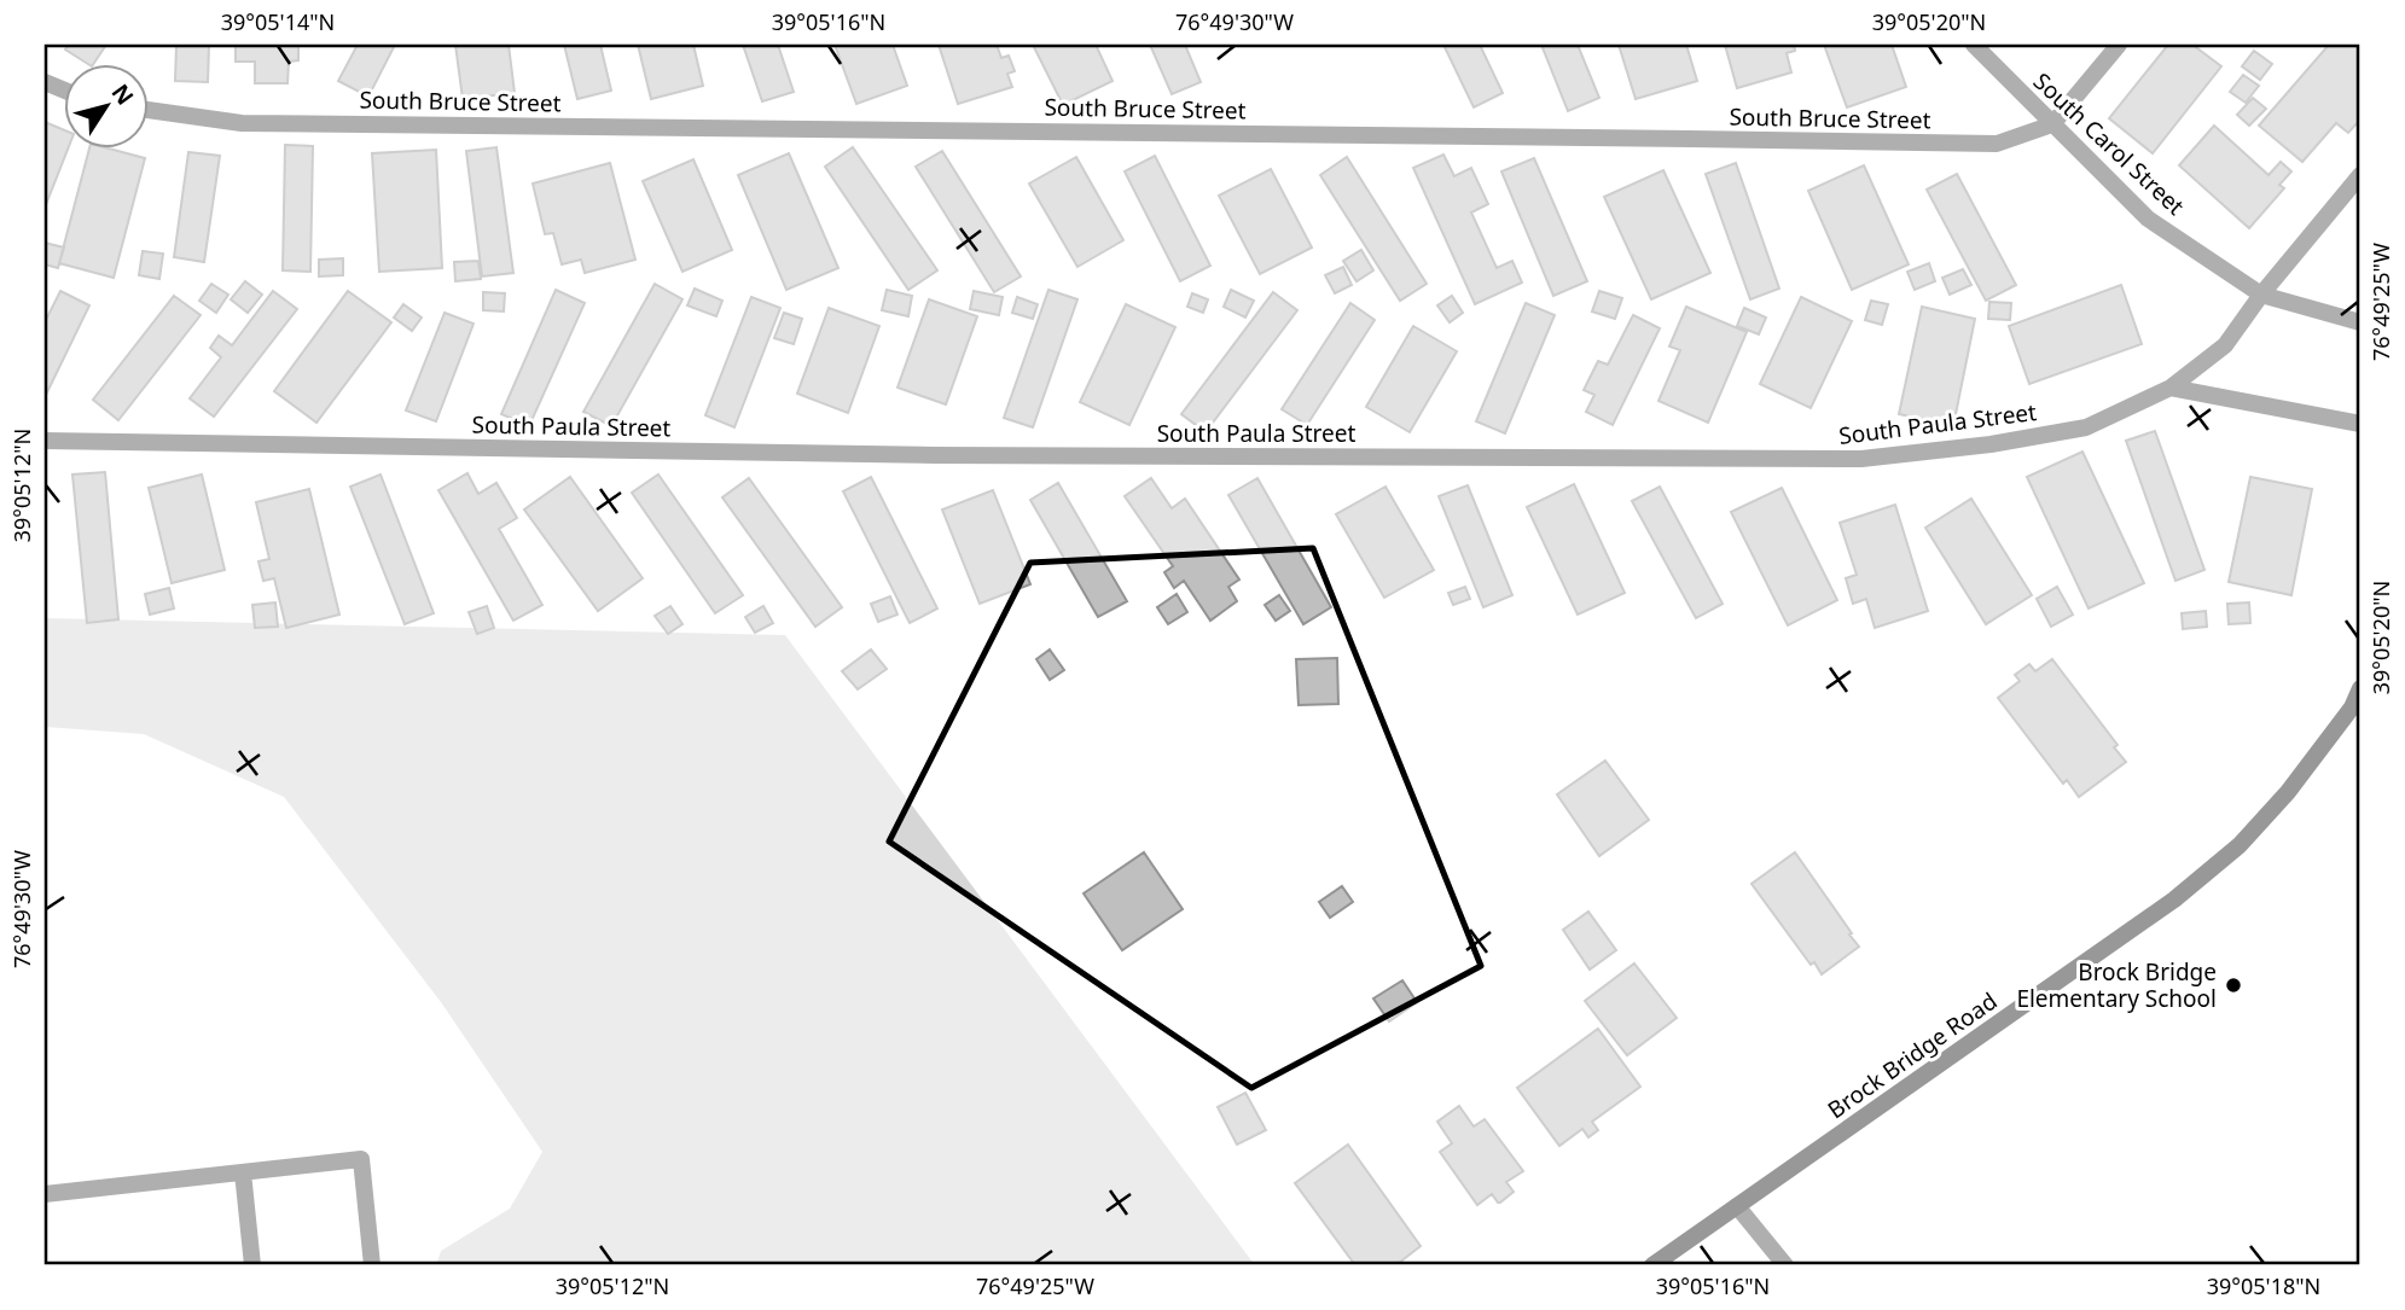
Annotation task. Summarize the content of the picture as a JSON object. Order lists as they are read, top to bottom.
{
  "streets": {
    "street": [
      "South Bruce Street",
      "South Carol Street",
      "South Paula Street",
      "Brock Bridge Road"
    ]
  },
  "crossings": [
    ["South Bruce Street", "South Carol Street"],
    ["South Carol Street", "South Paula Street"]
  ],
  "places": ["Brock Bridge Elementary School"],
  "north": "top right",
  "coordinates": [
    "39°05'14\"N",
    "39°05'16\"N",
    "76°49'30\"W",
    "39°05'20\"N",
    "76°49'25\"W",
    "39°05'12\"N",
    "39°05'18\"N"
  ]
}
